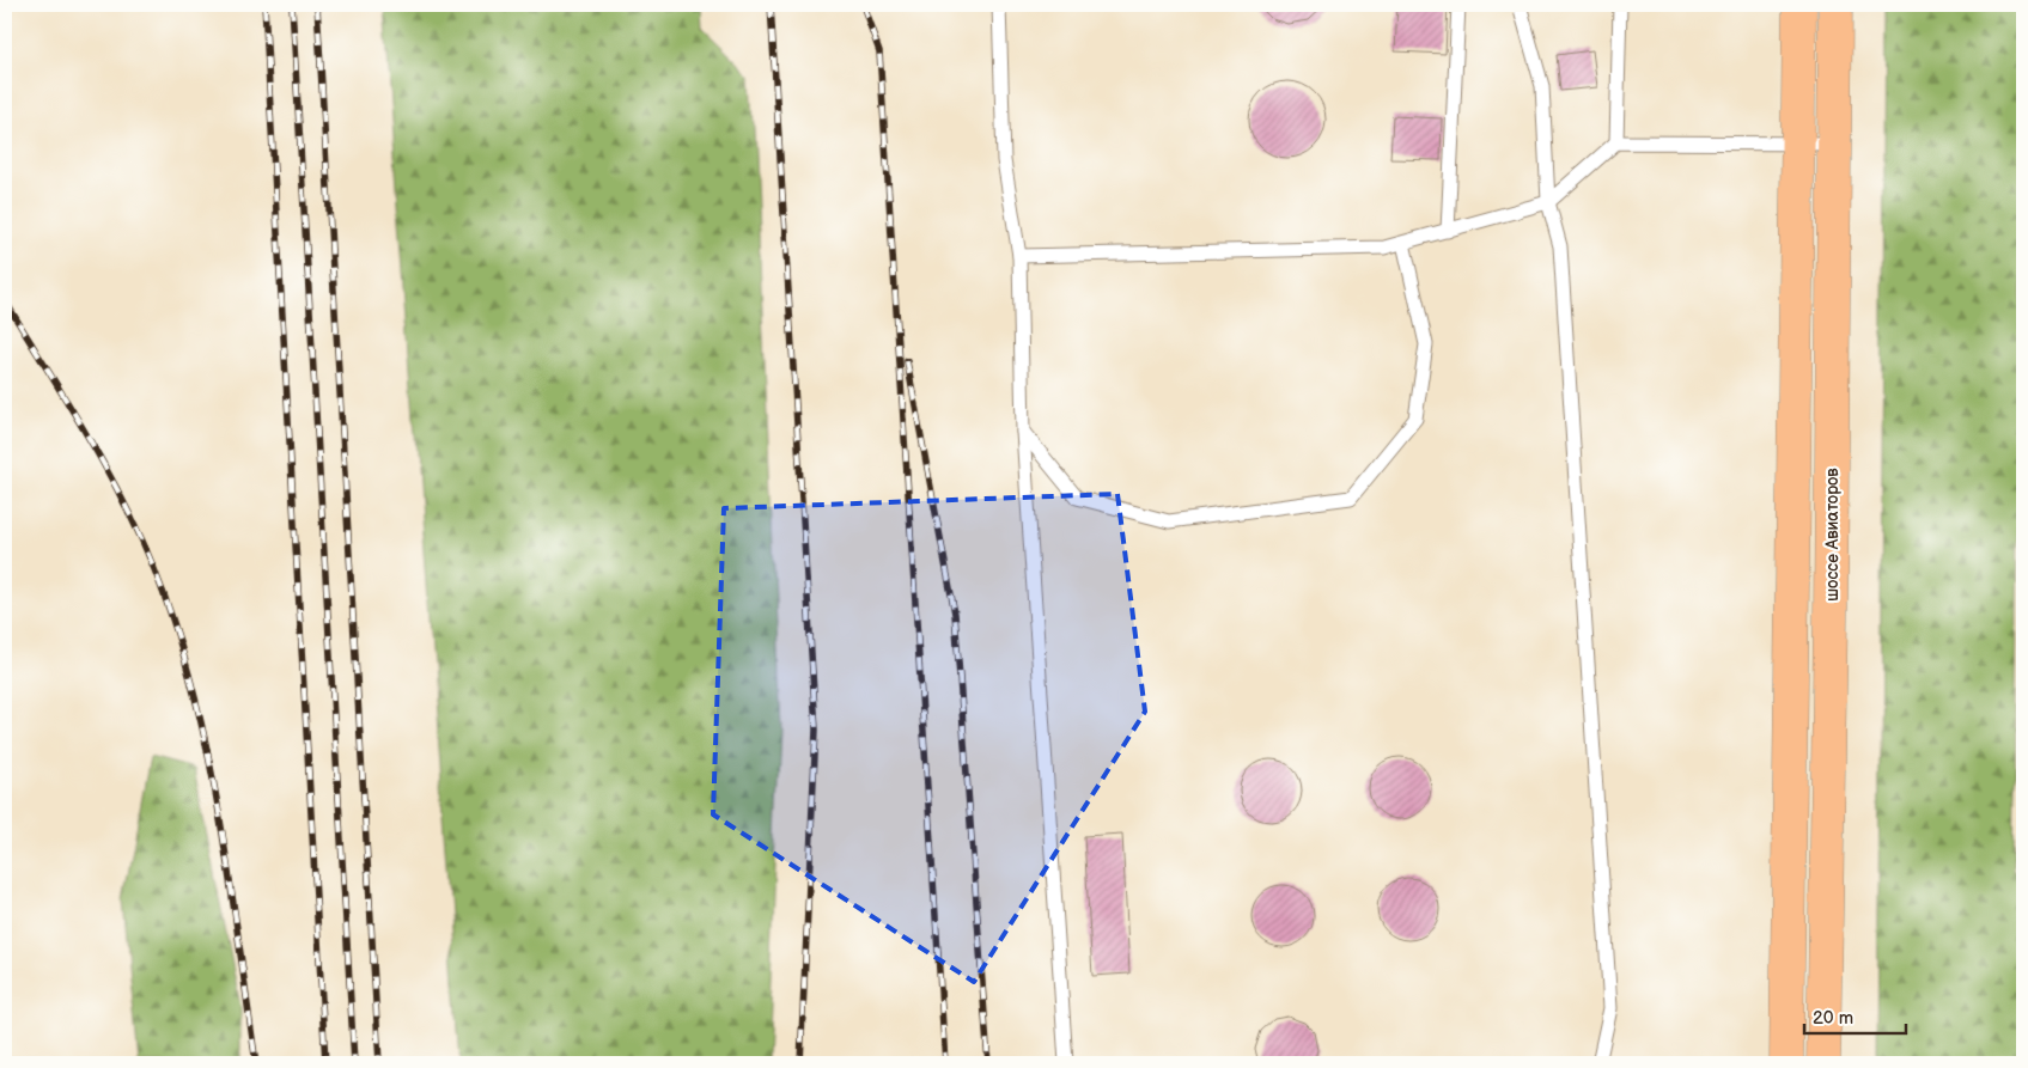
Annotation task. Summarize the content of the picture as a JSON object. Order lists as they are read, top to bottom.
{
  "streets": {
    "main road": ["шоссе Авиаторов"]
  },
  "scale_bar": "20 m"
}
